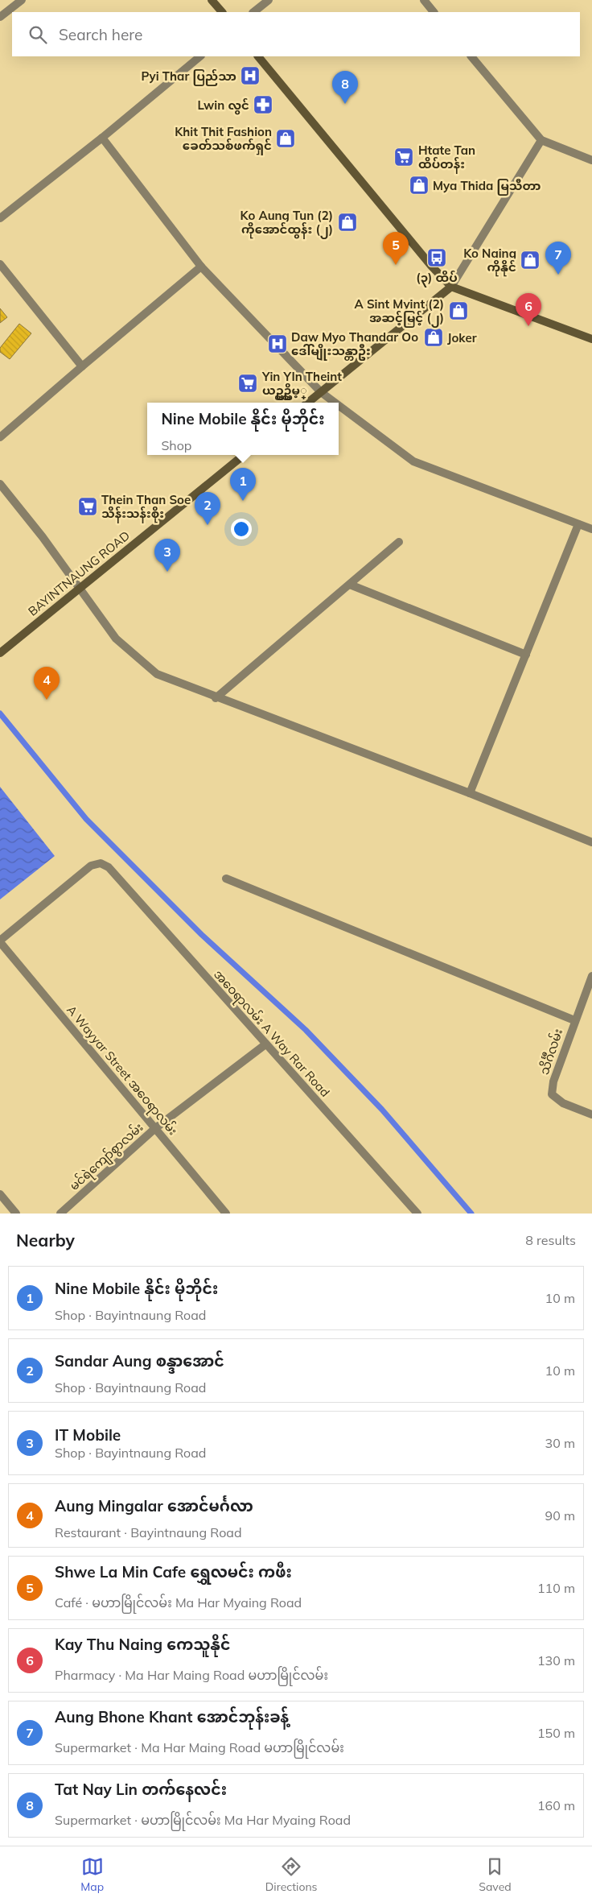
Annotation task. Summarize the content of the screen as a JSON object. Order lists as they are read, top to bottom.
{
  "streets": {
    "street": [
      "BAYINTNAUNG ROAD",
      "အဝေရာလမ်း A Way Rar Road",
      "သိင်္ဂီလမ်း",
      "A Wayyar Street အဝေရာလမ်း",
      "မင်ရဲကျော်စွာလမ်း"
    ]
  },
  "crossings": [
    ["အဝေရာလမ်း A Way Rar Road", "A Wayyar Street အဝေရာလမ်း"],
    ["အဝေရာလမ်း A Way Rar Road", "မင်ရဲကျော်စွာလမ်း"],
    ["A Wayyar Street အဝေရာလမ်း", "မင်ရဲကျော်စွာလမ်း"]
  ],
  "places": {
    "hospital": ["Pyi Thar ပြည်သာ", "Daw Myo Thandar Oo ဒေါ်မျိုးသန္တာဦး"],
    "pharmacy": ["Lwin လွင်"],
    "shop": [
      "Khit Thit Fashion ခေတ်သစ်ဖက်ရှင်",
      "Mya Thida မြသီတာ",
      "Ko Aung Tun (2) ကိုအောင်ထွန်း (၂)",
      "Ko Naing ကိုနိုင်",
      "A Sint Myint (2) အဆင့်မြင့် (၂)",
      "Joker"
    ],
    "supermarket": ["Htate Tan ထိပ်တန်း", "Yin YIn Theint ယဥ္ယဥ္သိမ့္", "Thein Than Soe သိန်းသန်းစိုး"],
    "bus stop": ["(၃) ထိပ်"]
  },
  "page": {
    "search": "Search here",
    "pins": [
      "8",
      "5",
      "7",
      "6",
      "1",
      "2",
      "3",
      "4"
    ],
    "popup": ["Nine Mobile နိုင်း မိုဘိုင်း", "Shop"],
    "heading": ["Nearby", "8 results"],
    "list": [
      {
        "mark": "1",
        "name": "Nine Mobile နိုင်း မိုဘိုင်း",
        "note": "Shop · Bayintnaung Road",
        "value": "10 m"
      },
      {
        "mark": "2",
        "name": "Sandar Aung စန္ဒာအောင်",
        "note": "Shop · Bayintnaung Road",
        "value": "10 m"
      },
      {
        "mark": "3",
        "name": "IT Mobile",
        "note": "Shop · Bayintnaung Road",
        "value": "30 m"
      },
      {
        "mark": "4",
        "name": "Aung Mingalar အောင်မင်္ဂလာ",
        "note": "Restaurant · Bayintnaung Road",
        "value": "90 m"
      },
      {
        "mark": "5",
        "name": "Shwe La Min Cafe ရွှေလမင်း ကဖီး",
        "note": "Café · မဟာမြိုင်လမ်း Ma Har Myaing Road",
        "value": "110 m"
      },
      {
        "mark": "6",
        "name": "Kay Thu Naing ကေသူနိုင်",
        "note": "Pharmacy · Ma Har Maing Road မဟာမြိုင်လမ်း",
        "value": "130 m"
      },
      {
        "mark": "7",
        "name": "Aung Bhone Khant အောင်ဘုန်းခန့်",
        "note": "Supermarket · Ma Har Maing Road မဟာမြိုင်လမ်း",
        "value": "150 m"
      },
      {
        "mark": "8",
        "name": "Tat Nay Lin တက်နေလင်း",
        "note": "Supermarket · မဟာမြိုင်လမ်း Ma Har Myaing Road",
        "value": "160 m"
      }
    ],
    "nav": ["Map", "Directions", "Saved"]
  }
}
